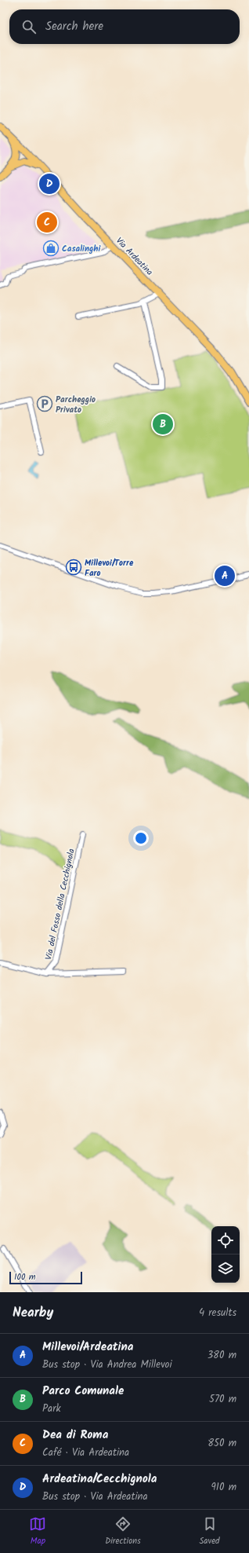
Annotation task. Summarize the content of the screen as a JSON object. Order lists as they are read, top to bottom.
{
  "streets": {
    "main road": ["Via Ardeatina"],
    "street": ["Via del Fosso della Cecchignola"]
  },
  "places": {
    "shop": ["Casalinghi"],
    "parking": ["Parcheggio Privato"],
    "bus stop": ["Millevoi/Torre Faro"]
  },
  "scale_bar": "100 m",
  "page": {
    "search": "Search here",
    "pins": [
      "D",
      "C",
      "B",
      "A"
    ],
    "scale": "100 m",
    "heading": ["Nearby", "4 results"],
    "list": [
      {
        "mark": "A",
        "name": "Millevoi/Ardeatina",
        "note": "Bus stop · Via Andrea Millevoi",
        "value": "380 m"
      },
      {
        "mark": "B",
        "name": "Parco Comunale",
        "note": "Park",
        "value": "570 m"
      },
      {
        "mark": "C",
        "name": "Dea di Roma",
        "note": "Café · Via Ardeatina",
        "value": "850 m"
      },
      {
        "mark": "D",
        "name": "Ardeatina/Cecchignola",
        "note": "Bus stop · Via Ardeatina",
        "value": "910 m"
      }
    ],
    "nav": ["Map", "Directions", "Saved"]
  }
}
